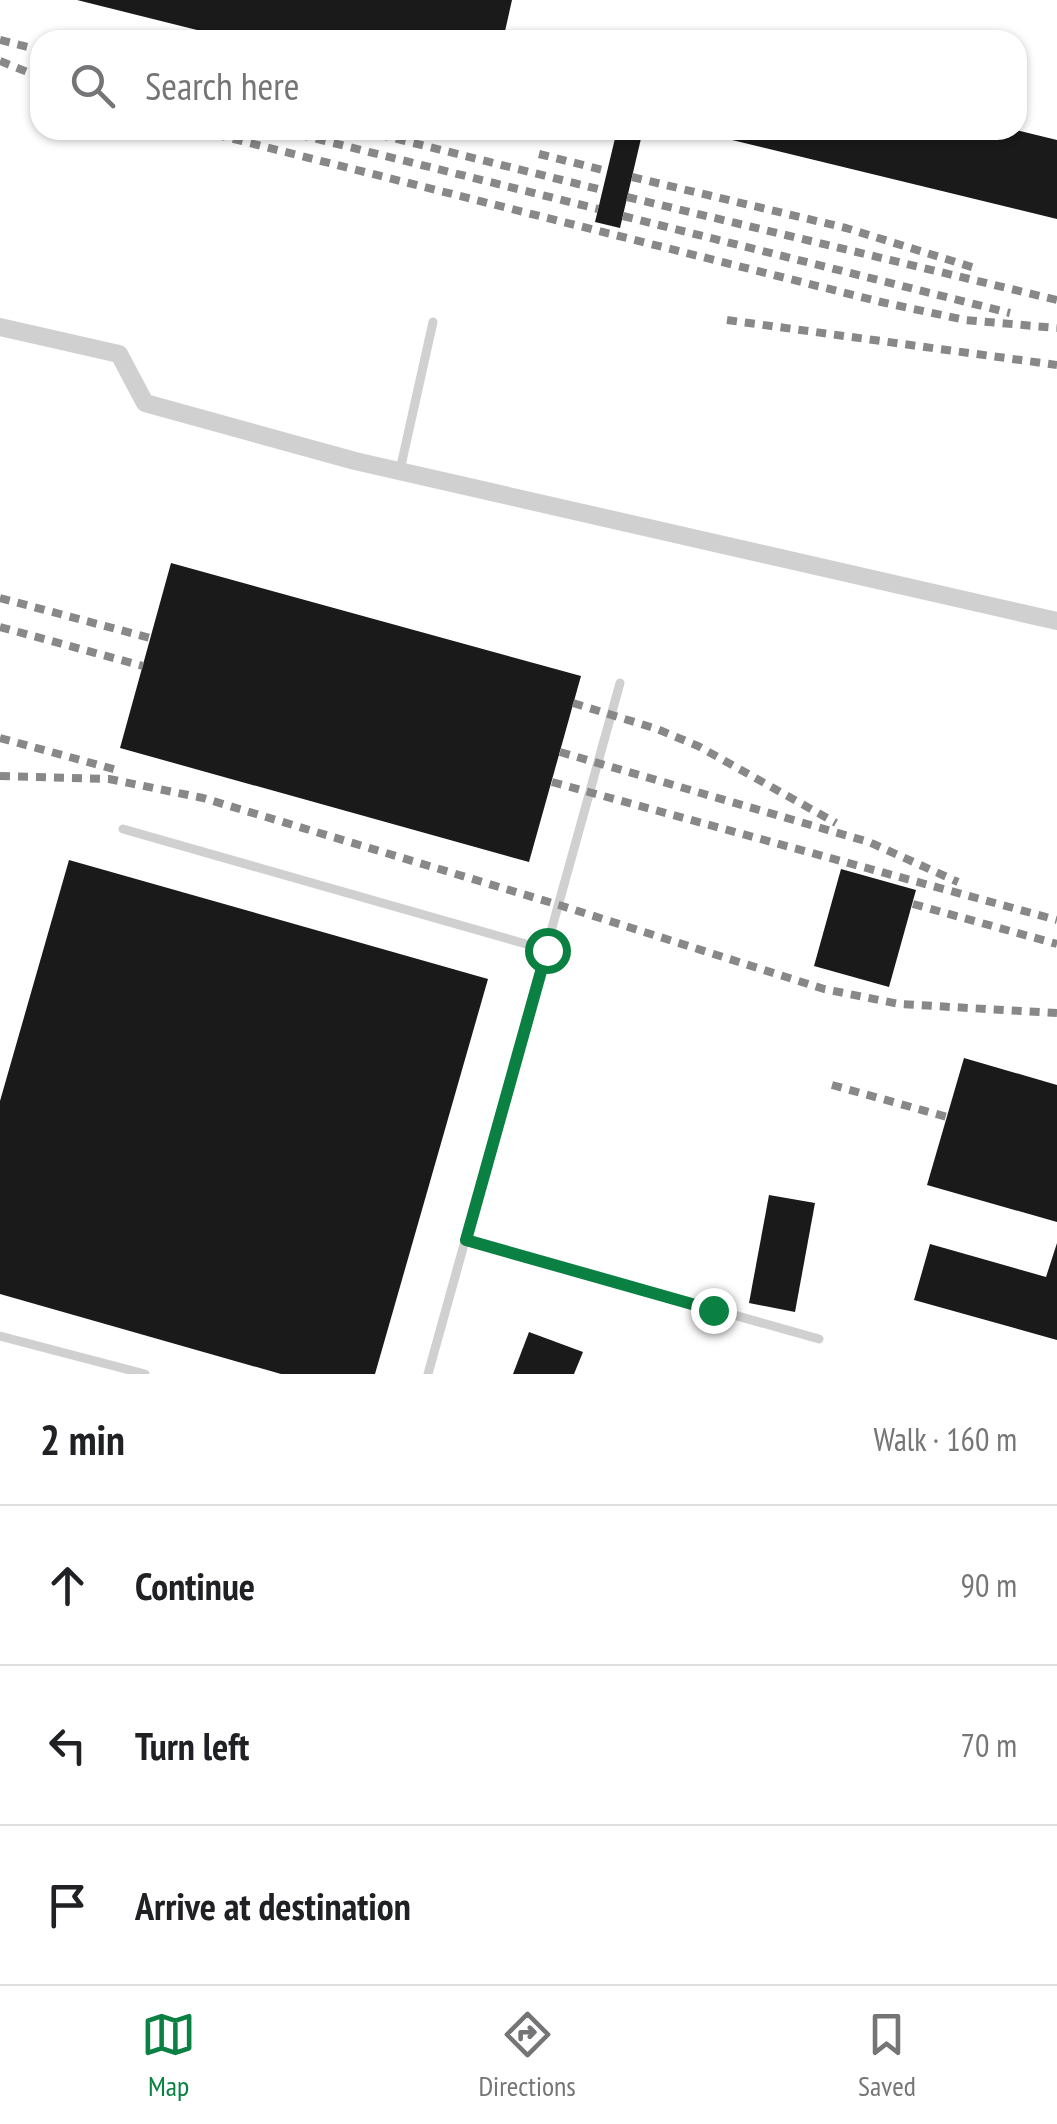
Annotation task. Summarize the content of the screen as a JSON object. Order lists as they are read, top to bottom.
{
  "page": {
    "search": "Search here",
    "heading": ["2 min", "Walk · 160 m"],
    "list": [
      ["Continue", "90 m"],
      ["Turn left", "70 m"],
      "Arrive at destination"
    ],
    "nav": ["Map", "Directions", "Saved"]
  }
}
